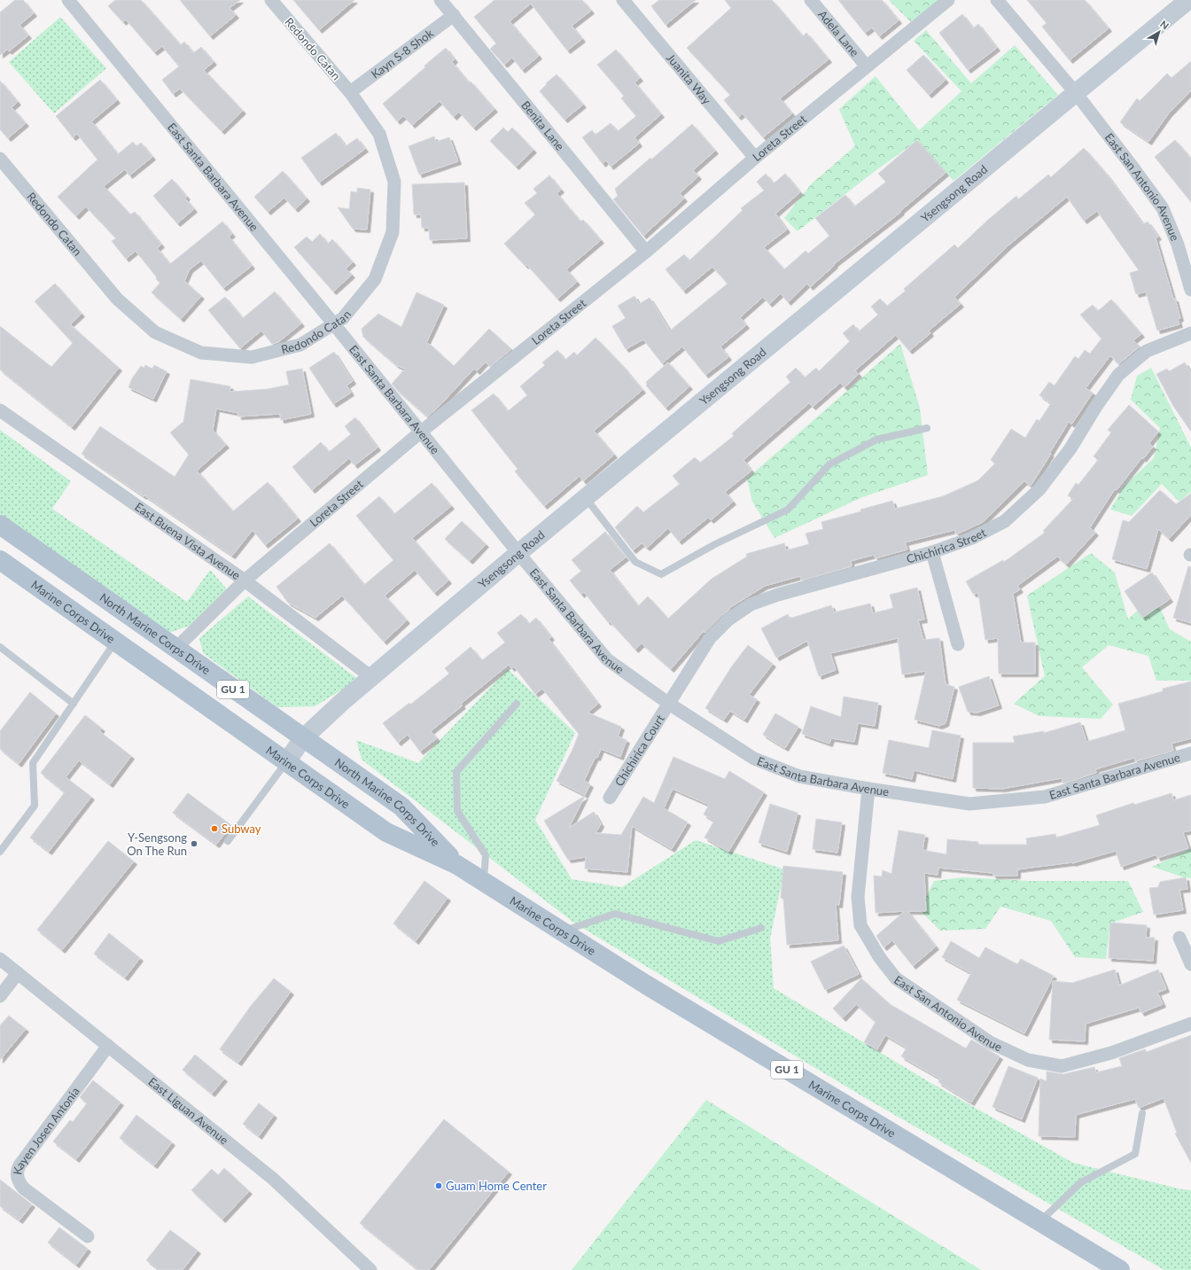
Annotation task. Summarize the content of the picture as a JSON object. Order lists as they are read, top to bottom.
{
  "streets": {
    "main road": [
      "Ysengsong Road",
      "Marine Corps Drive",
      "North Marine Corps Drive",
      "GU 1"
    ],
    "street": [
      "Adela Lane",
      "Redondo Catan",
      "Kayn S-8 Shok",
      "Juanita Way",
      "Benita Lane",
      "Loreta Street",
      "East Santa Barbara Avenue",
      "East San Antonio Avenue",
      "East Buena Vista Avenue",
      "Chichirica Street",
      "Chichirica Court",
      "East Liguan Avenue",
      "Kayen Josen Antonia"
    ]
  },
  "crossings": [
    ["Adela Lane", "Loreta Street"],
    ["Redondo Catan", "Kayn S-8 Shok"],
    ["Redondo Catan", "East Santa Barbara Avenue"],
    ["Kayn S-8 Shok", "Benita Lane"],
    ["Juanita Way", "Loreta Street"],
    ["Benita Lane", "Loreta Street"],
    ["Loreta Street", "East Santa Barbara Avenue"],
    ["Loreta Street", "East Buena Vista Avenue"],
    ["Loreta Street", "North Marine Corps Drive"],
    ["East Santa Barbara Avenue", "East San Antonio Avenue"],
    ["East Santa Barbara Avenue", "Ysengsong Road"],
    ["East Santa Barbara Avenue", "Chichirica Street"],
    ["East Santa Barbara Avenue", "Chichirica Court"],
    ["East San Antonio Avenue", "Ysengsong Road"],
    ["Ysengsong Road", "East Buena Vista Avenue"],
    ["Ysengsong Road", "Marine Corps Drive"],
    ["Ysengsong Road", "North Marine Corps Drive"],
    ["Chichirica Street", "Chichirica Court"],
    ["Marine Corps Drive", "North Marine Corps Drive"],
    ["East Liguan Avenue", "Kayen Josen Antonia"]
  ],
  "places": ["Subway", "Y-Sengsong On The Run", "Guam Home Center"],
  "north": "top right"
}
